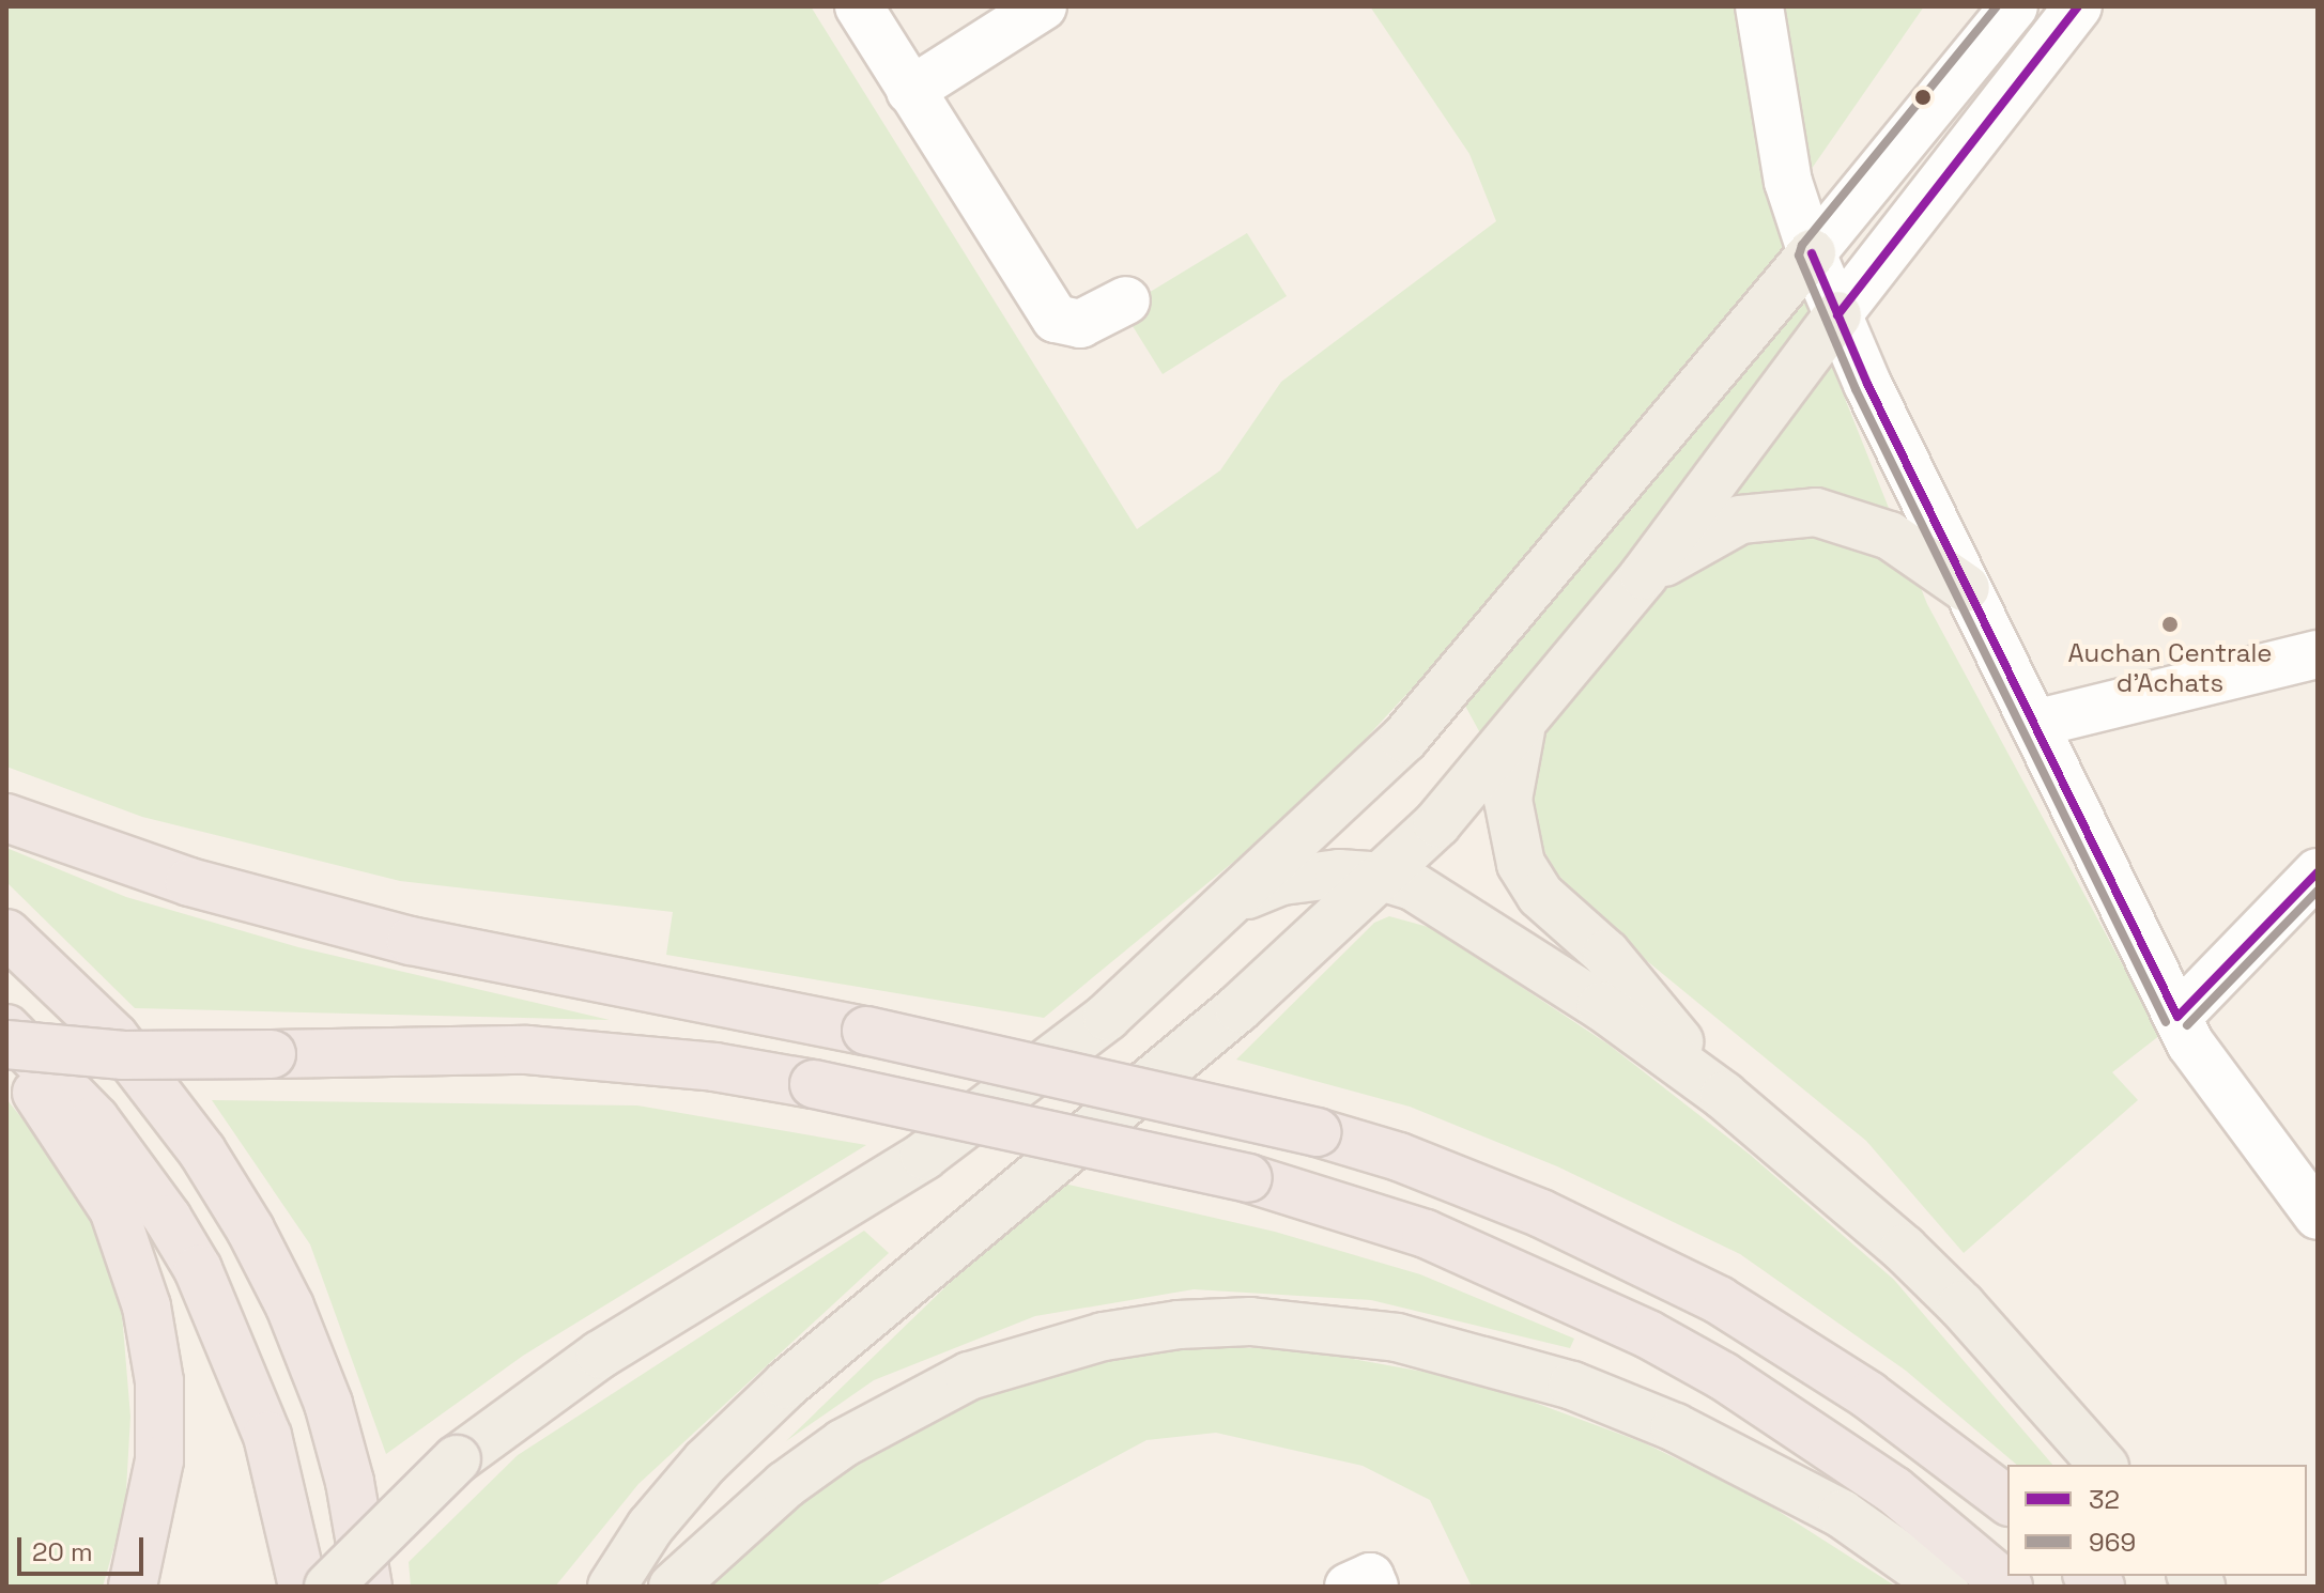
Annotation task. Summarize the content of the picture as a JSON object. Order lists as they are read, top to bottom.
{
  "places": ["Auchan Centrale d'Achats"],
  "lines": ["transit line 32", "transit line 969"],
  "legend": ["32", "969"],
  "scale_bar": "20 m"
}
